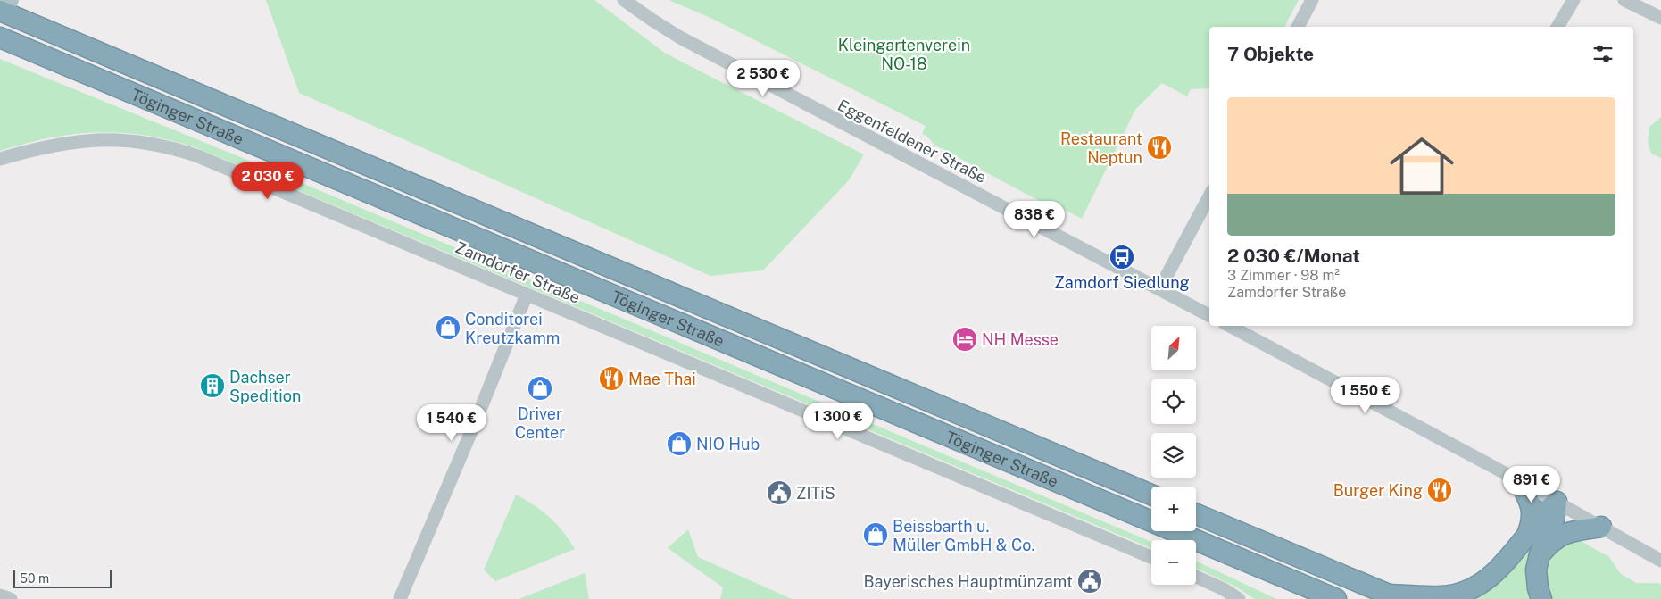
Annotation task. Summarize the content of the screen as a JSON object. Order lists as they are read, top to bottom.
{
  "streets": {
    "highway": ["Töginger Straße"],
    "street": ["Eggenfeldener Straße", "Zamdorfer Straße"]
  },
  "parks": ["Kleingartenverein NO-18"],
  "places": {
    "restaurant": ["Restaurant Neptun", "Mae Thai", "Burger King"],
    "bus stop": ["Zamdorf Siedlung"],
    "shop": [
      "Conditorei Kreutzkamm",
      "Driver Center",
      "NIO Hub",
      "Beissbarth u. Müller GmbH & Co."
    ],
    "hotel": ["NH Messe"],
    "building": ["Dachser Spedition"],
    "public building": ["ZITiS", "Bayerisches Hauptmünzamt"]
  },
  "scale_bar": "50 m",
  "north": "top right",
  "page": {
    "heading": "7 Objekte",
    "price": [
      "2 530 €",
      "2 030 €",
      "838 €",
      "1 550 €",
      "1 300 €",
      "1 540 €",
      "891 €"
    ],
    "list": [
      {
        "name": "2 030 €/Monat",
        "note": "3 Zimmer · 98 m² · Zamdorfer Straße"
      }
    ],
    "map_buttons": ["+", "−"],
    "scale": "50 m"
  }
}
